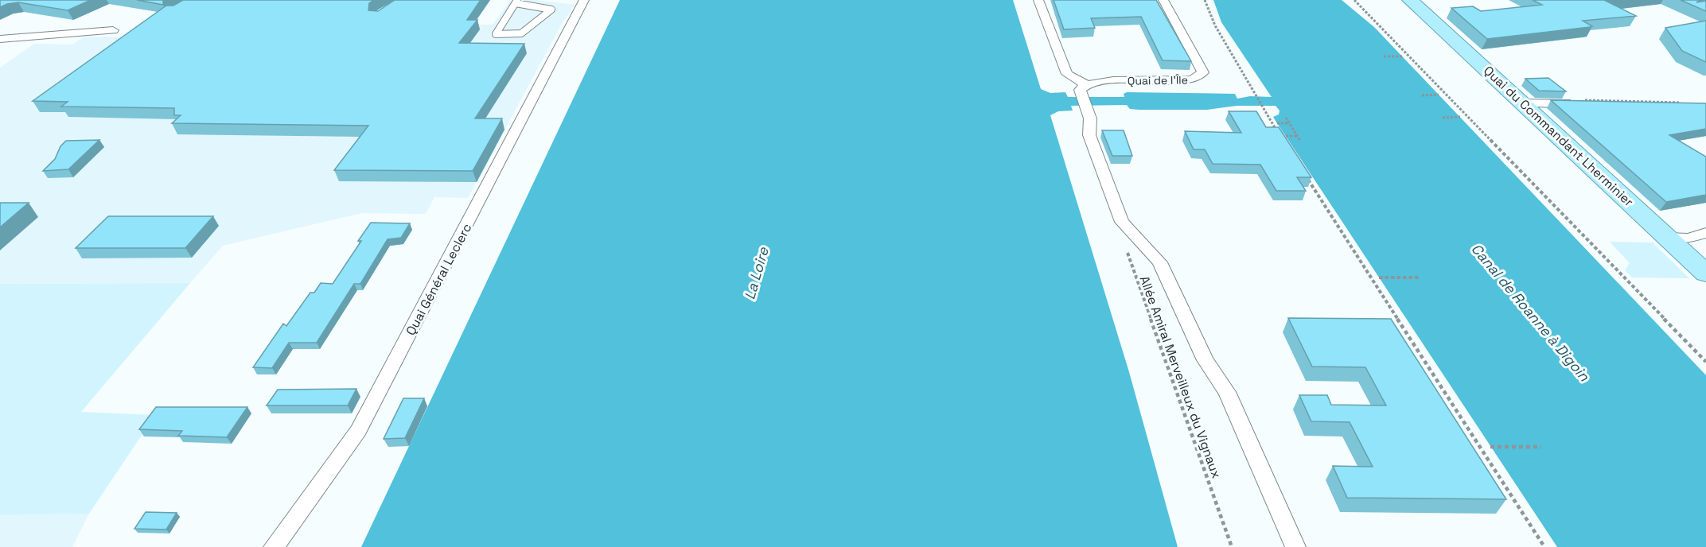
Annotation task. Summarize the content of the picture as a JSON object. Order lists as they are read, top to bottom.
{
  "streets": {
    "main road": ["Quai du Commandant Lherminier"],
    "street": ["Quai de l'Île", "Quai Général Leclerc"],
    "path": ["Allée Amiral Merveilleux du Vignaux"]
  },
  "water": ["La Loire", "Canal de Roanne à Digoin"]
}
